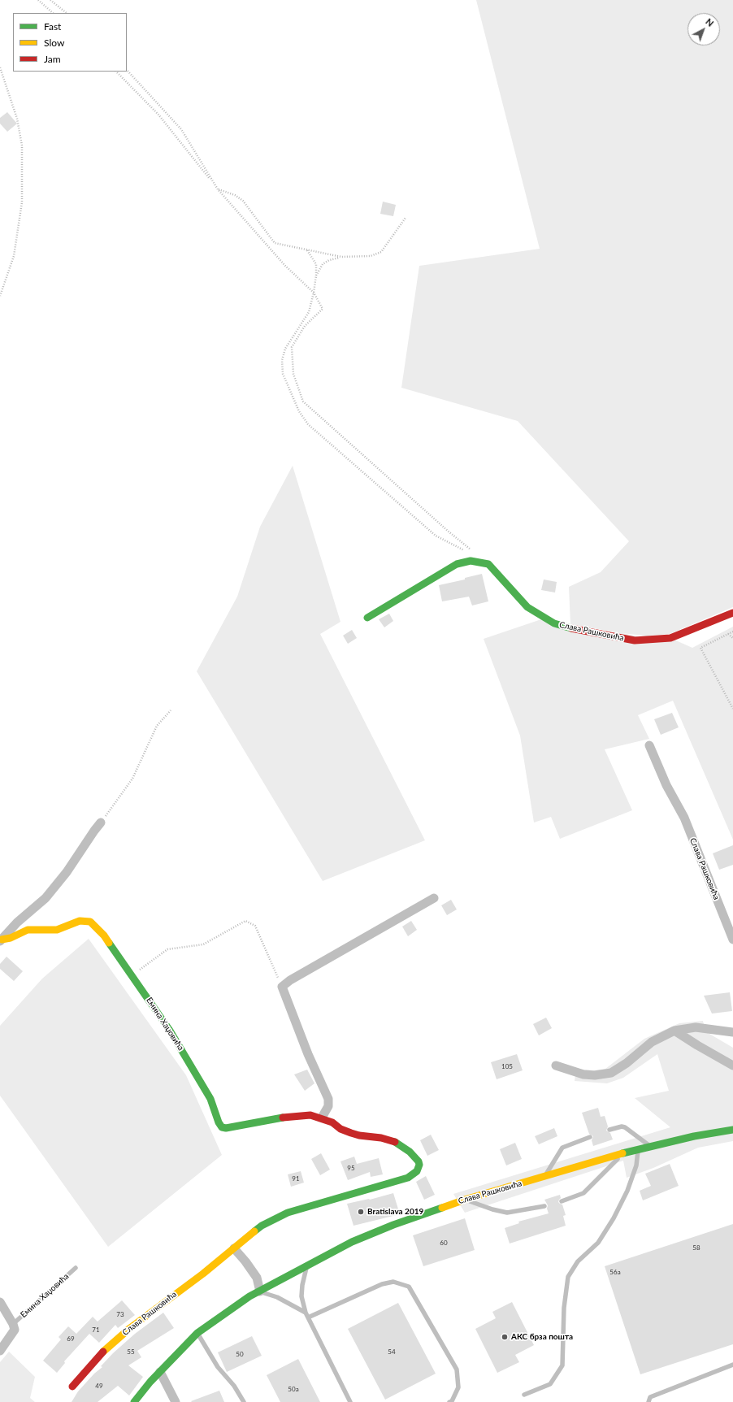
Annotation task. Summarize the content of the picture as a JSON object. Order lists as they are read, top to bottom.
{
  "streets": {
    "street": ["Слава Рашковића", "Емина Хаџовића"]
  },
  "crossings": [
    ["Слава Рашковића", "Емина Хаџовића"]
  ],
  "places": ["Bratislava 2019", "АКС брза пошта"],
  "house_numbers": [
    "105",
    "95",
    "91",
    "60",
    "58",
    "56a",
    "73",
    "71",
    "69",
    "55",
    "54",
    "50",
    "49",
    "50a"
  ],
  "legend": ["Fast", "Slow", "Jam"],
  "north": "top right"
}
